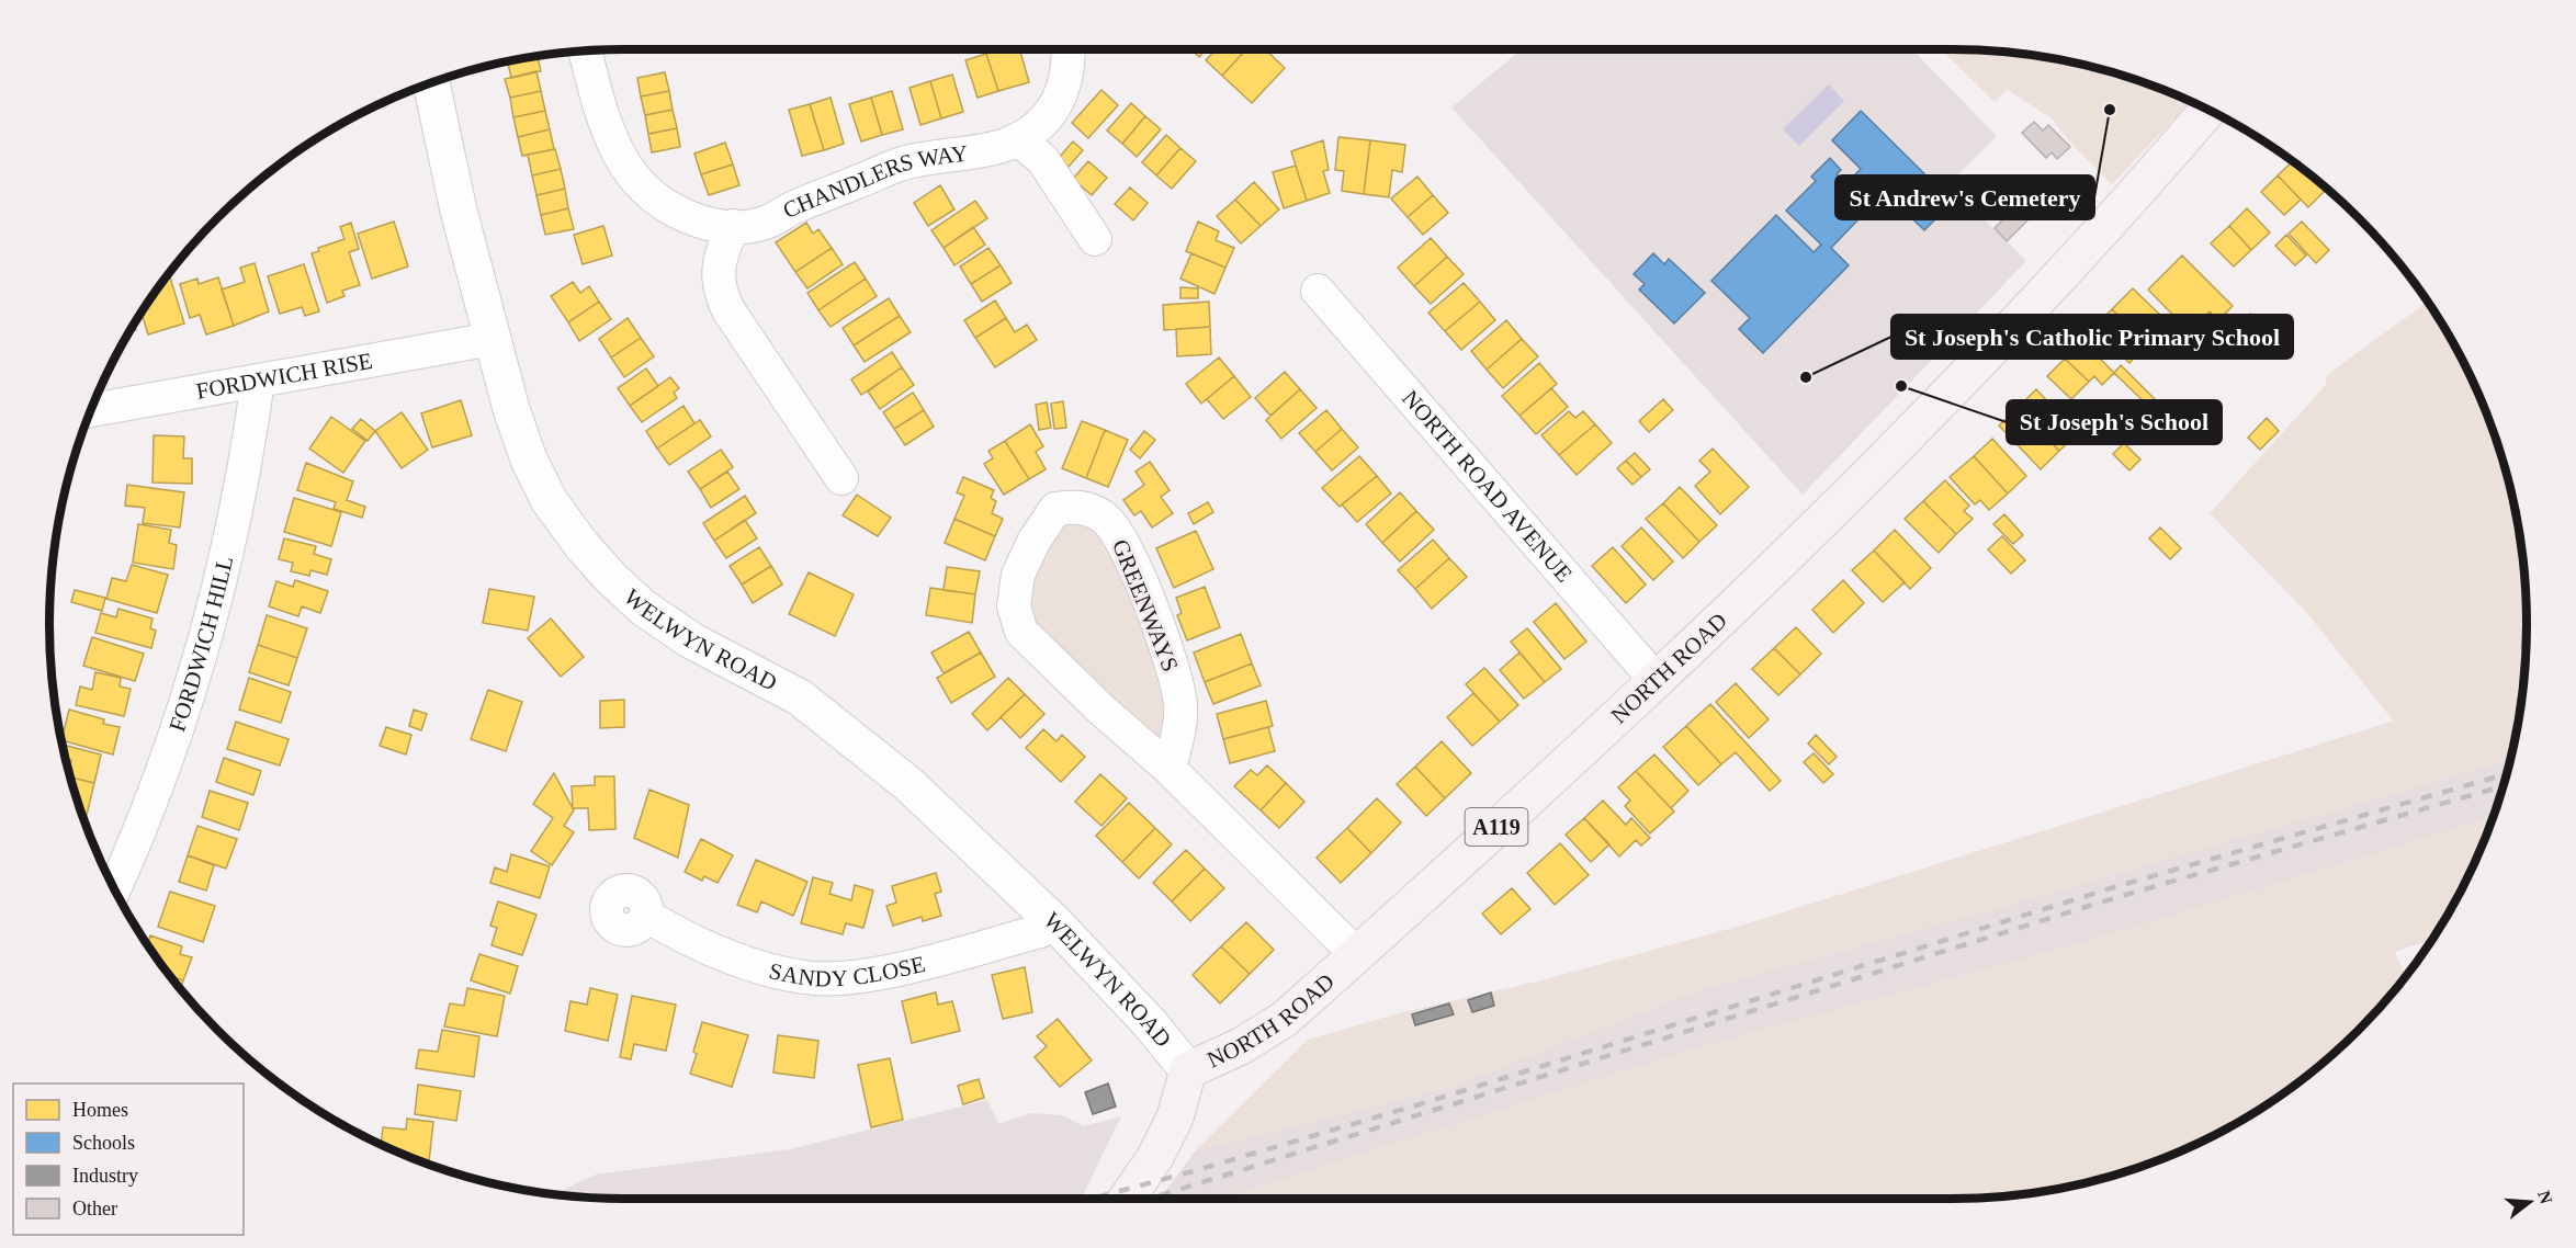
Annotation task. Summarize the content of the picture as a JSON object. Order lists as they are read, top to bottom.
{
  "streets": {
    "main road": ["WELWYN ROAD", "NORTH ROAD", "A119"],
    "street": [
      "CHANDLERS WAY",
      "FORDWICH RISE",
      "NORTH ROAD AVENUE",
      "GREENWAYS",
      "FORDWICH HILL",
      "SANDY CLOSE"
    ]
  },
  "crossings": [
    ["FORDWICH RISE", "WELWYN ROAD"],
    ["FORDWICH RISE", "FORDWICH HILL"],
    ["NORTH ROAD AVENUE", "NORTH ROAD"],
    ["GREENWAYS", "NORTH ROAD"],
    ["WELWYN ROAD", "NORTH ROAD"],
    ["WELWYN ROAD", "SANDY CLOSE"]
  ],
  "places": ["St Andrew's Cemetery", "St Joseph's Catholic Primary School", "St Joseph's School"],
  "legend": [
    "Homes",
    "Schools",
    "Industry",
    "Other"
  ],
  "north": "right"
}
